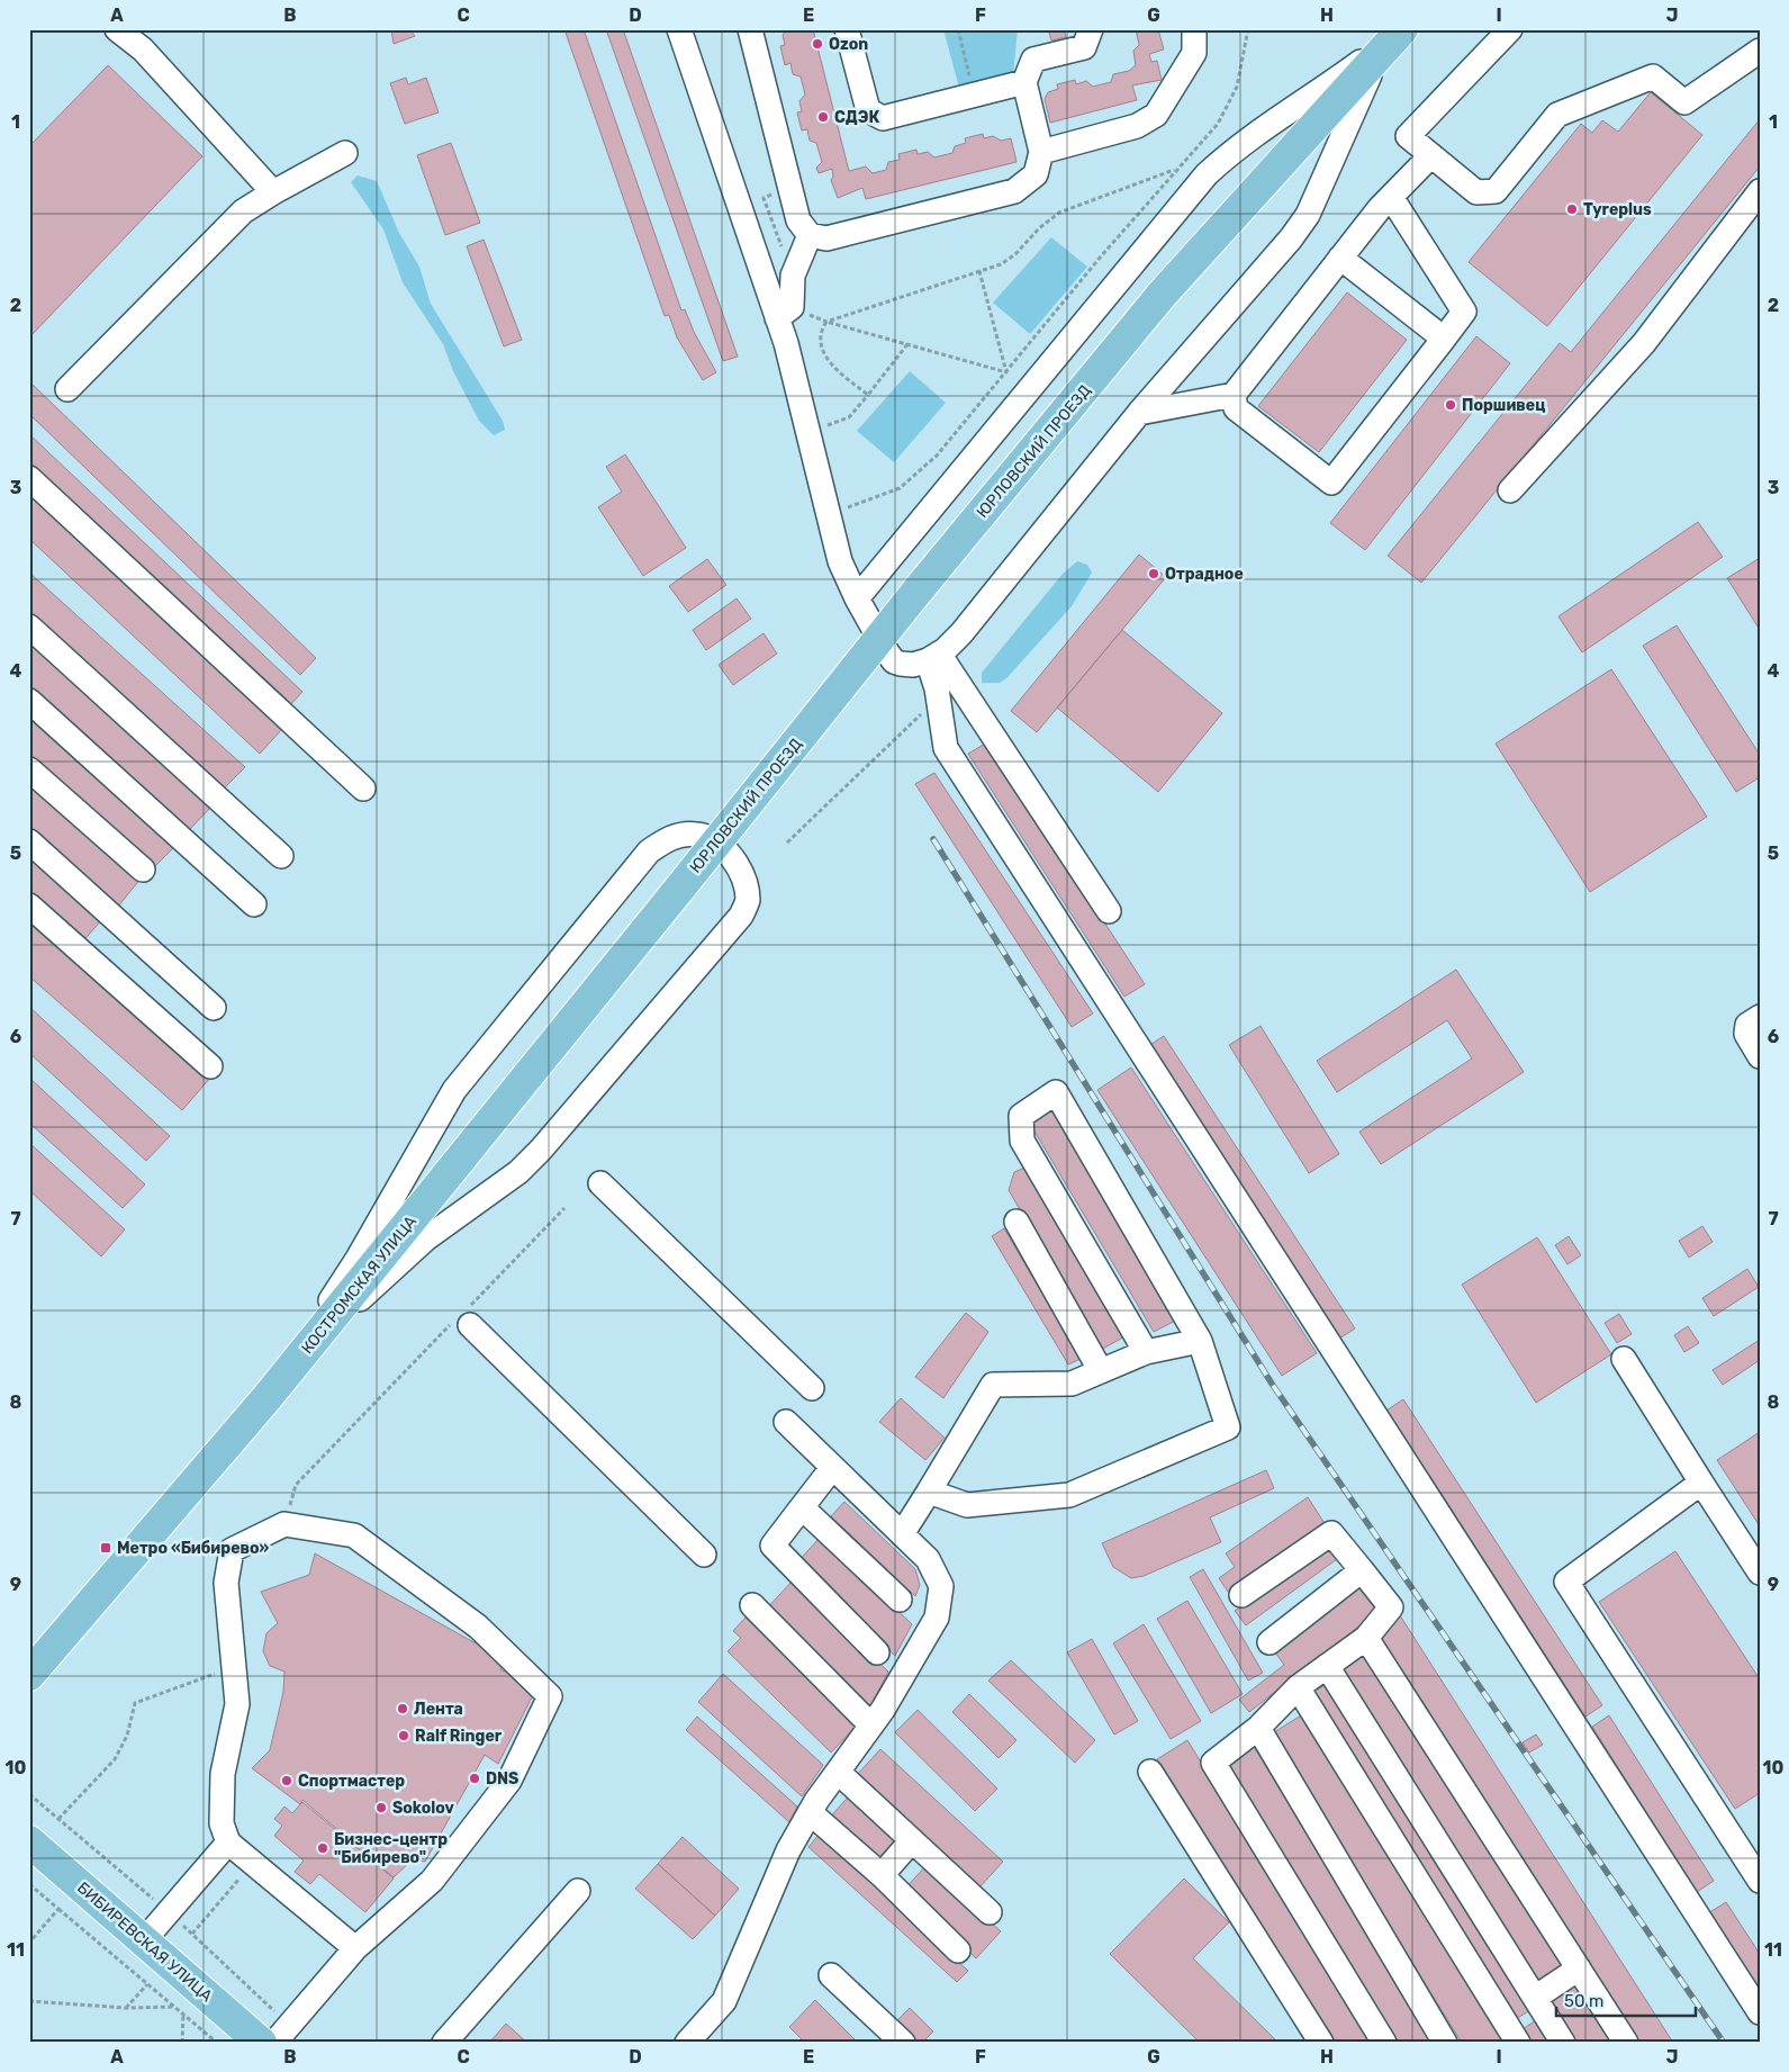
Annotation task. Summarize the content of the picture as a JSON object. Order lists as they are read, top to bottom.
{
  "streets": {
    "main road": ["ЮРЛОВСКИЙ ПРОЕЗД", "КОСТРОМСКАЯ УЛИЦА", "БИБИРЕВСКАЯ УЛИЦА"]
  },
  "crossings": [
    ["ЮРЛОВСКИЙ ПРОЕЗД", "КОСТРОМСКАЯ УЛИЦА"]
  ],
  "places": {
    "other": [
      "Ozon",
      "СДЭК",
      "Tyreplus",
      "Поршивец",
      "Отрадное",
      "Лента",
      "Ralf Ringer",
      "DNS",
      "Спортмастер",
      "Sokolov",
      "Бизнес-центр \"Бибирево\""
    ],
    "transit": ["Метро «Бибирево»"]
  },
  "scale_bar": "50 m",
  "grid": {
    "columns": [
      "A",
      "B",
      "C",
      "D",
      "E",
      "F",
      "G",
      "H",
      "I",
      "J"
    ],
    "rows": [
      "1",
      "2",
      "3",
      "4",
      "5",
      "6",
      "7",
      "8",
      "9",
      "10",
      "11"
    ]
  }
}
